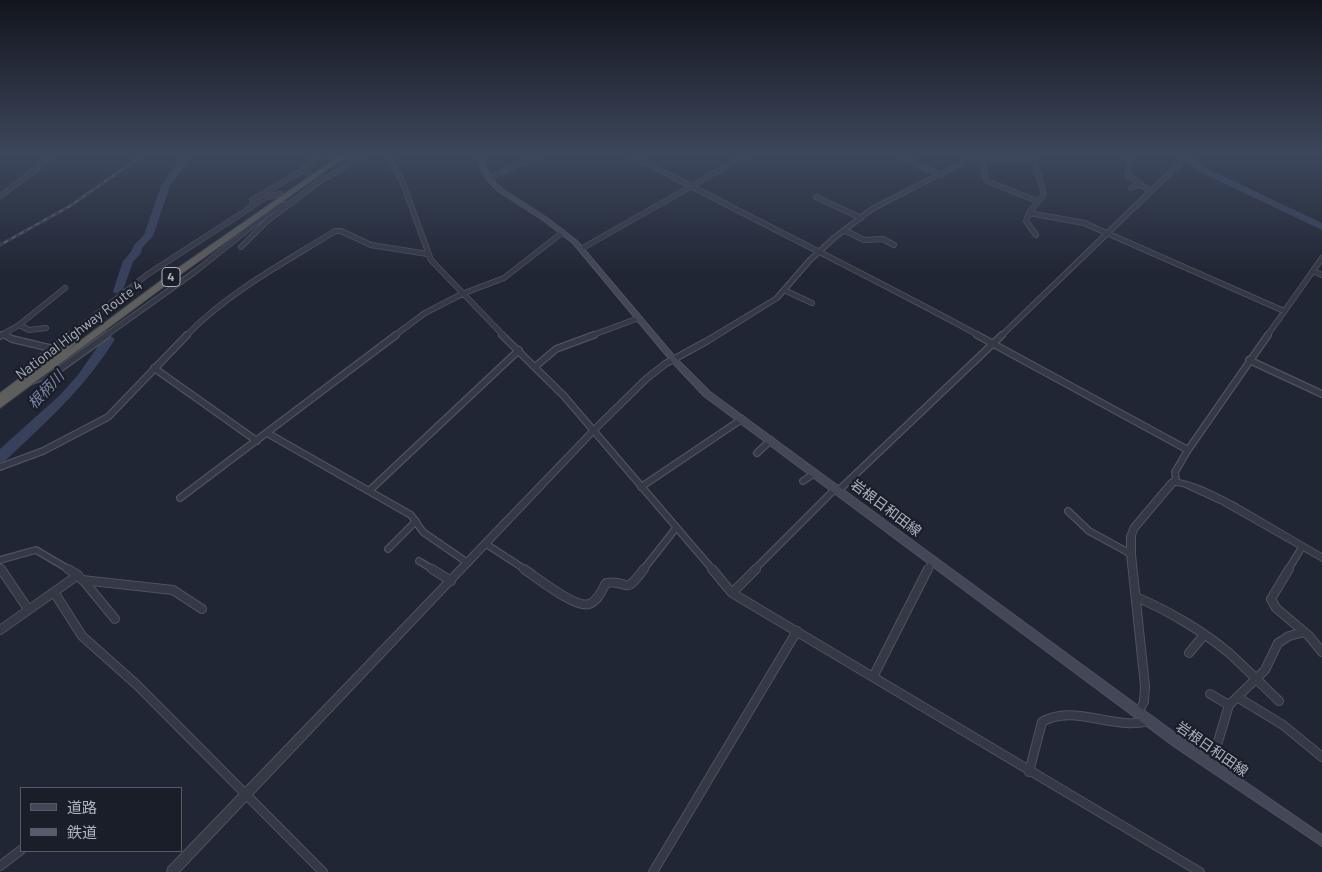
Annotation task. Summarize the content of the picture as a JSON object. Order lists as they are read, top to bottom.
{
  "streets": {
    "highway": ["4", "National Highway Route 4"],
    "main road": ["岩根日和田線"]
  },
  "water": ["根柄川"],
  "legend": ["道路", "鉄道"]
}
